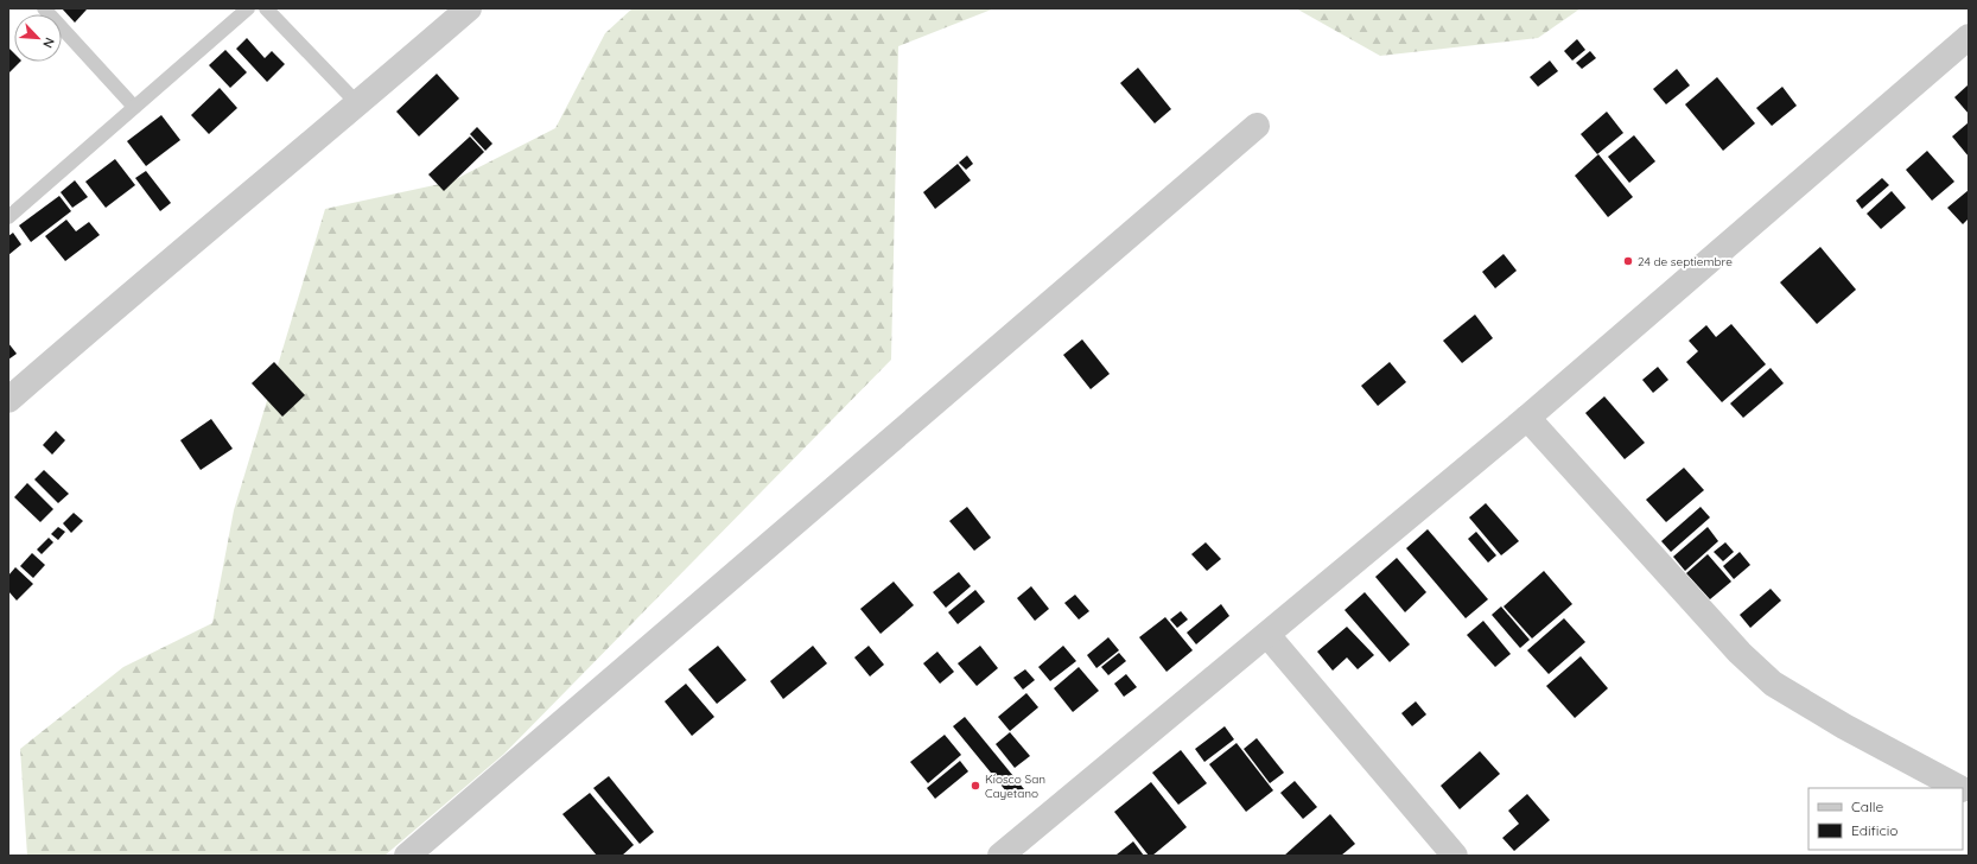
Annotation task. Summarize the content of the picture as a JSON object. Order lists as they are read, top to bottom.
{
  "places": ["24 de septiembre", "Kiosco San Cayetano"],
  "legend": ["Calle", "Edificio"],
  "north": "bottom right"
}
